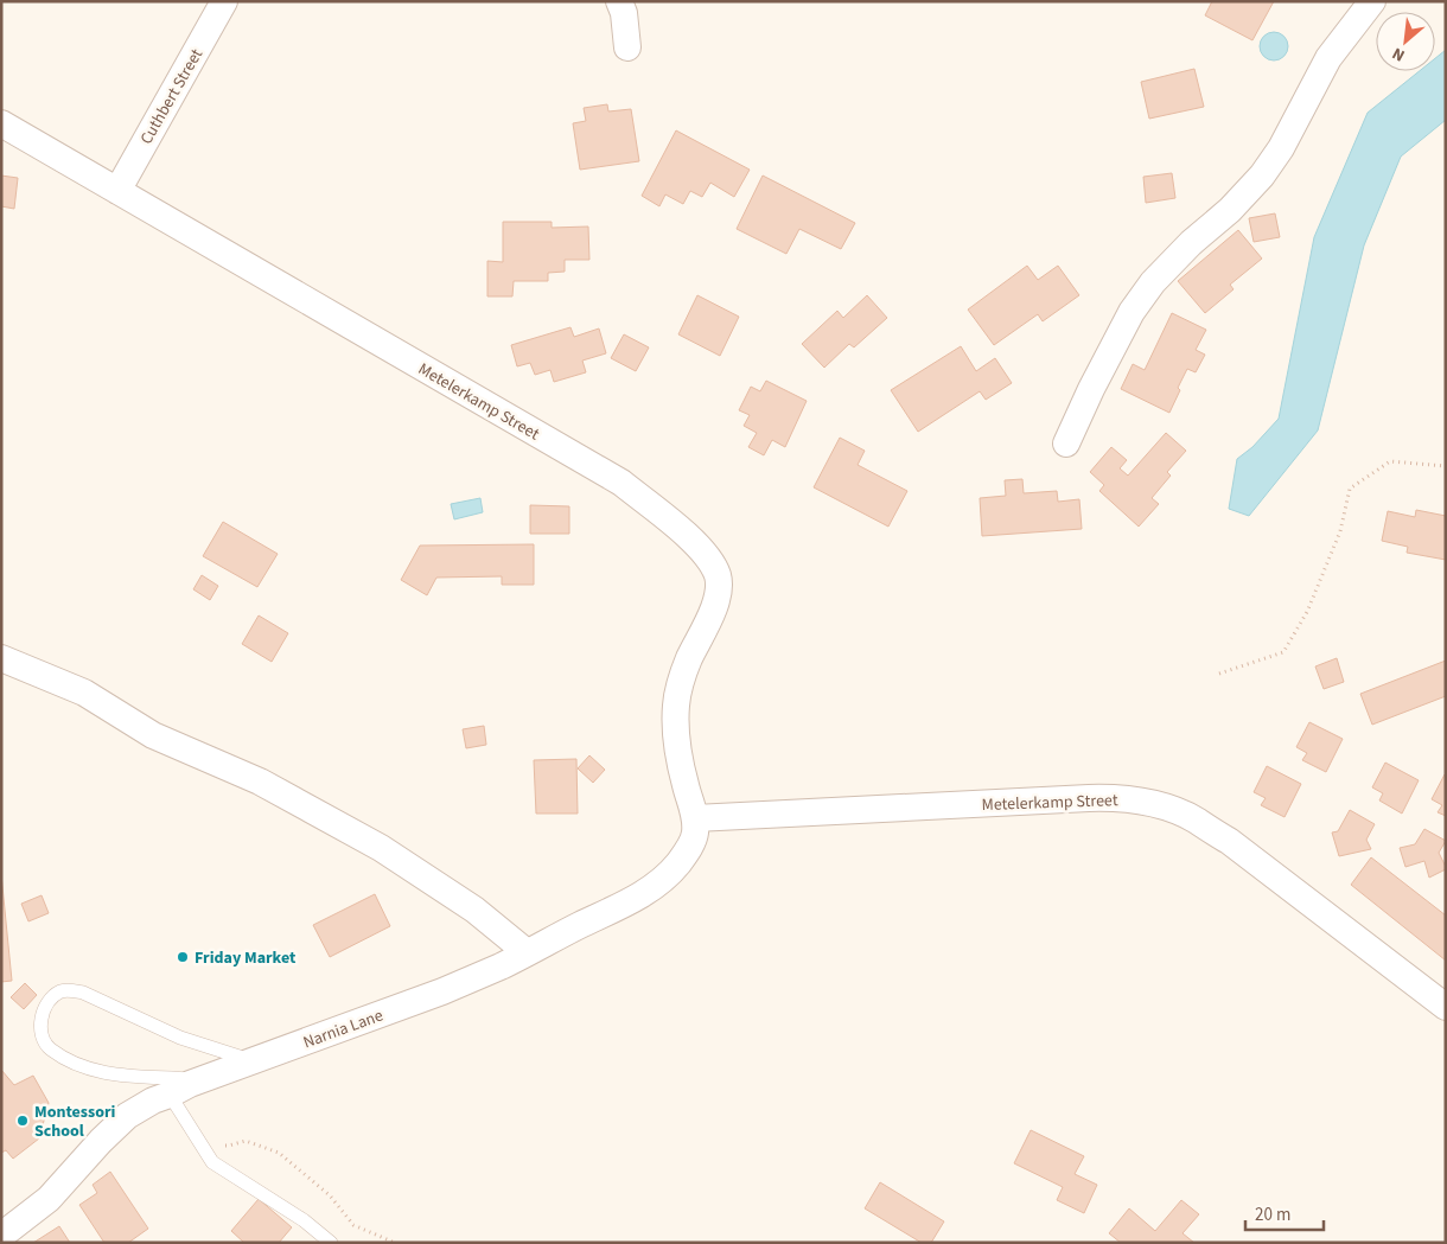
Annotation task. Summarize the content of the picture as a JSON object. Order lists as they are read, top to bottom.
{
  "streets": {
    "street": ["Cuthbert Street", "Metelerkamp Street", "Narnia Lane"]
  },
  "crossings": [
    ["Cuthbert Street", "Metelerkamp Street"],
    ["Metelerkamp Street", "Narnia Lane"]
  ],
  "places": ["Friday Market", "Montessori School"],
  "scale_bar": "20 m",
  "north": "bottom left"
}
